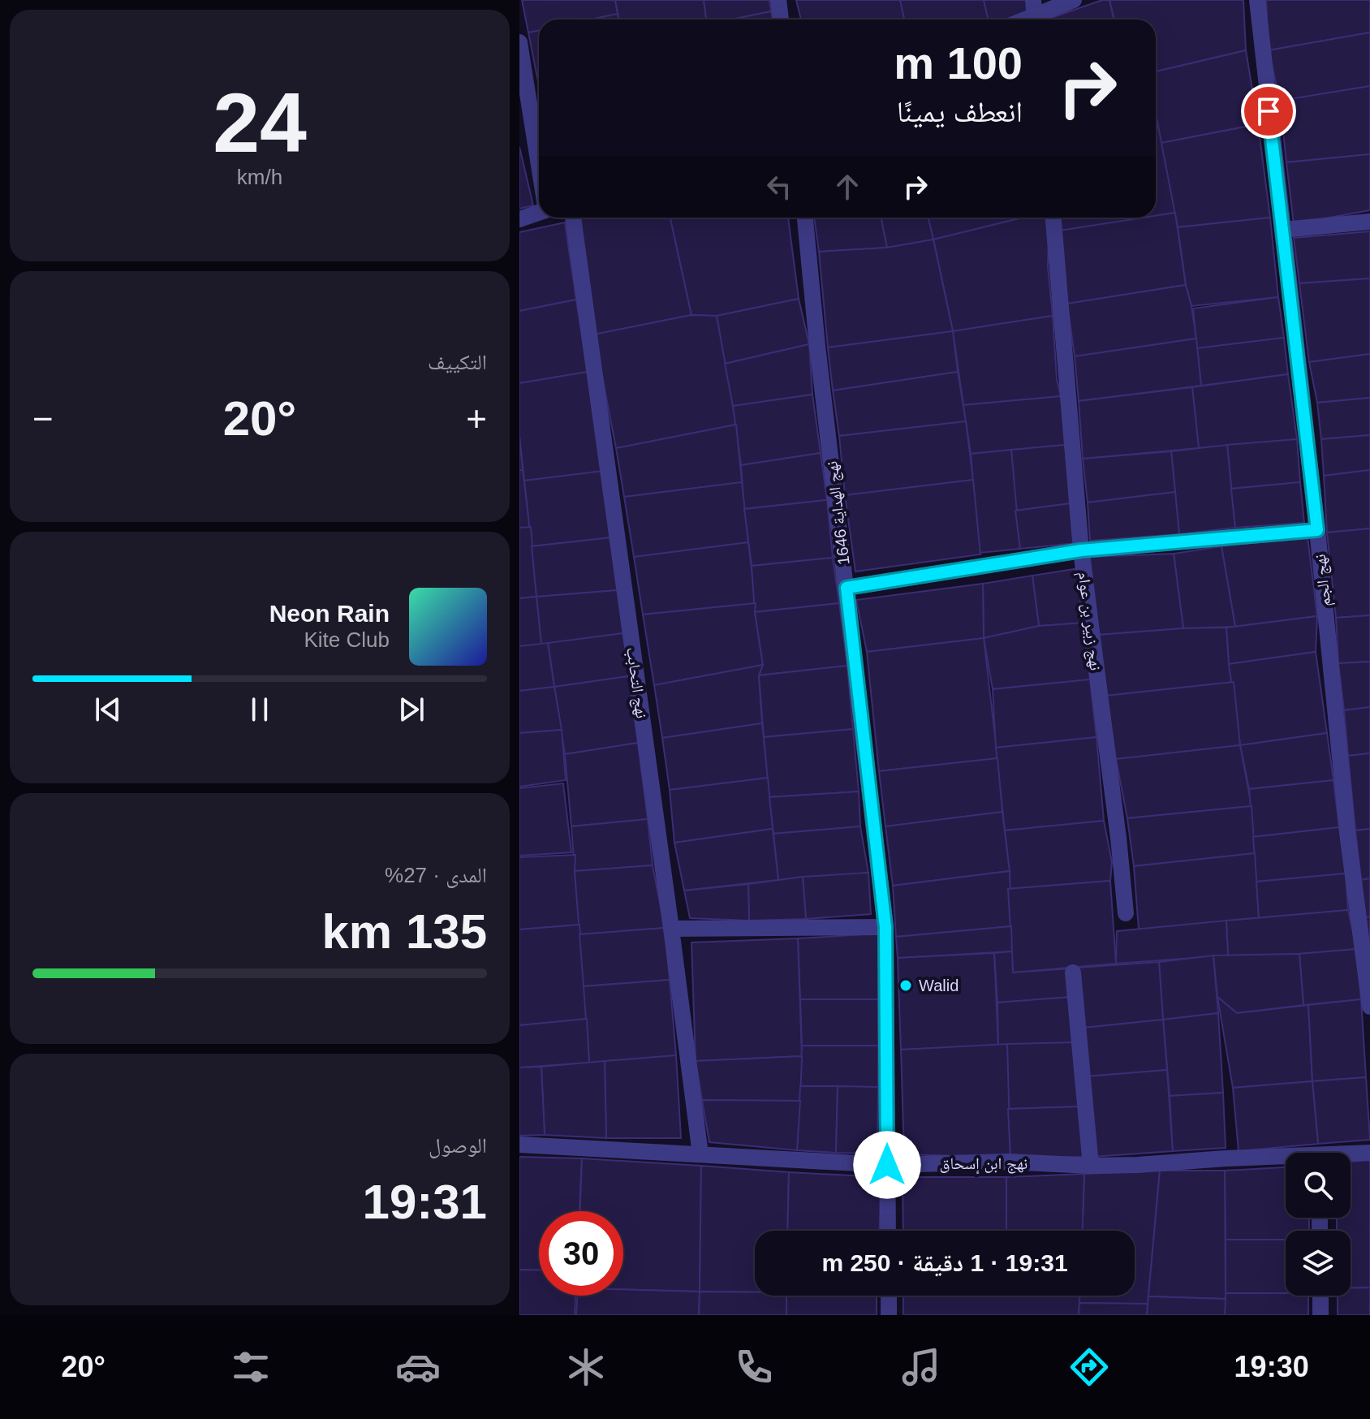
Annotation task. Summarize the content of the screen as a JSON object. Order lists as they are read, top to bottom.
{
  "streets": {
    "street": [
      "نهج الهداية 1646",
      "نهج الجم",
      "نهج زبير بن عوام",
      "نهج التحابب",
      "نهج ابن إسحاق"
    ]
  },
  "crossings": [
    ["نهج الهداية 1646", "نهج ابن إسحاق"],
    ["نهج التحابب", "نهج ابن إسحاق"]
  ],
  "places": ["Walid"],
  "page": {
    "tile": [
      ["24", "km/h"],
      "التكييف",
      ["المدى · 27%", "135 km"],
      ["الوصول", "19:31"]
    ],
    "turn": ["100 m", "انعطف يمينًا"],
    "heat": ["−", "20°", "+"],
    "song": ["Neon Rain", "Kite Club"],
    "limit": "30",
    "trip": "19:31 · 1 دقيقة · 250 m",
    "tabs": ["19:30", "20°"]
  }
}
